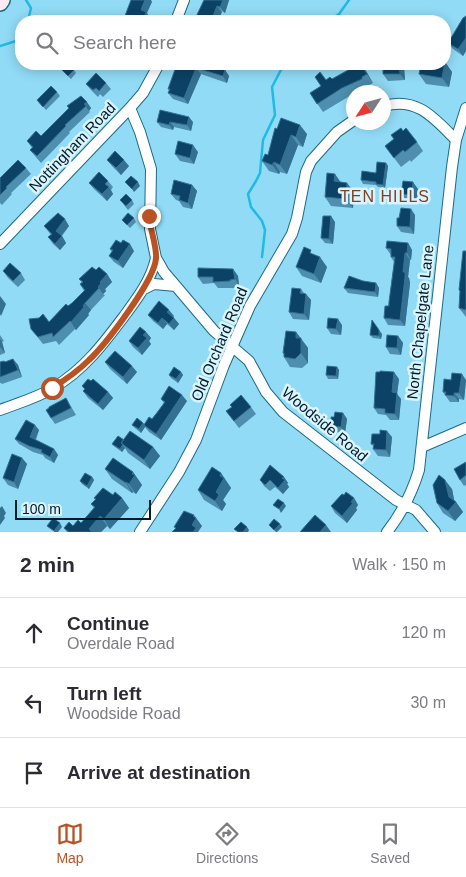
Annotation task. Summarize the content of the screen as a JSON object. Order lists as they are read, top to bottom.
{
  "streets": {
    "street": [
      "Nottingham Road",
      "North Chapelgate Lane",
      "Old Orchard Road",
      "Woodside Road"
    ]
  },
  "crossings": [
    ["Nottingham Road", "Woodside Road"],
    ["North Chapelgate Lane", "Woodside Road"],
    ["Old Orchard Road", "Woodside Road"]
  ],
  "districts": ["TEN HILLS"],
  "scale_bar": "100 m",
  "north": "bottom left",
  "page": {
    "search": "Search here",
    "scale": "100 m",
    "heading": ["2 min", "Walk · 150 m"],
    "list": [
      ["Continue", "Overdale Road", "120 m"],
      ["Turn left", "Woodside Road", "30 m"],
      "Arrive at destination"
    ],
    "nav": ["Map", "Directions", "Saved"]
  }
}
